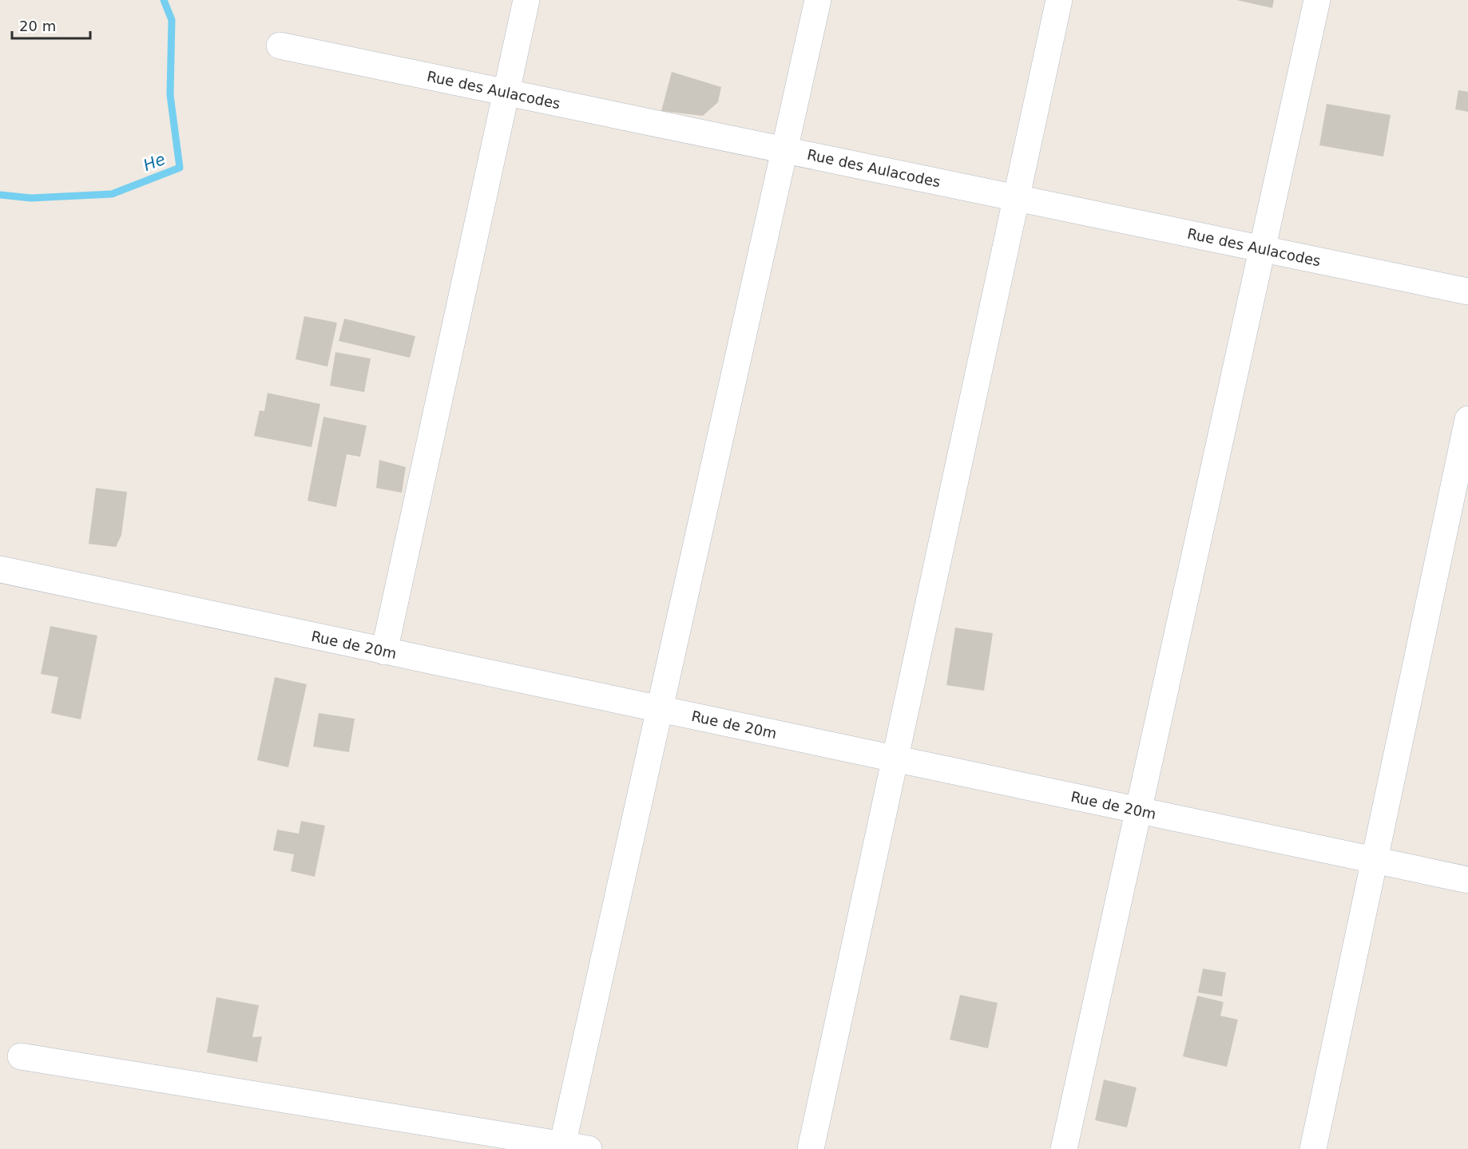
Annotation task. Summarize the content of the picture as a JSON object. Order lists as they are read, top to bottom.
{
  "streets": {
    "street": ["Rue des Aulacodes", "Rue de 20m"]
  },
  "water": ["He"],
  "scale_bar": "20 m"
}
